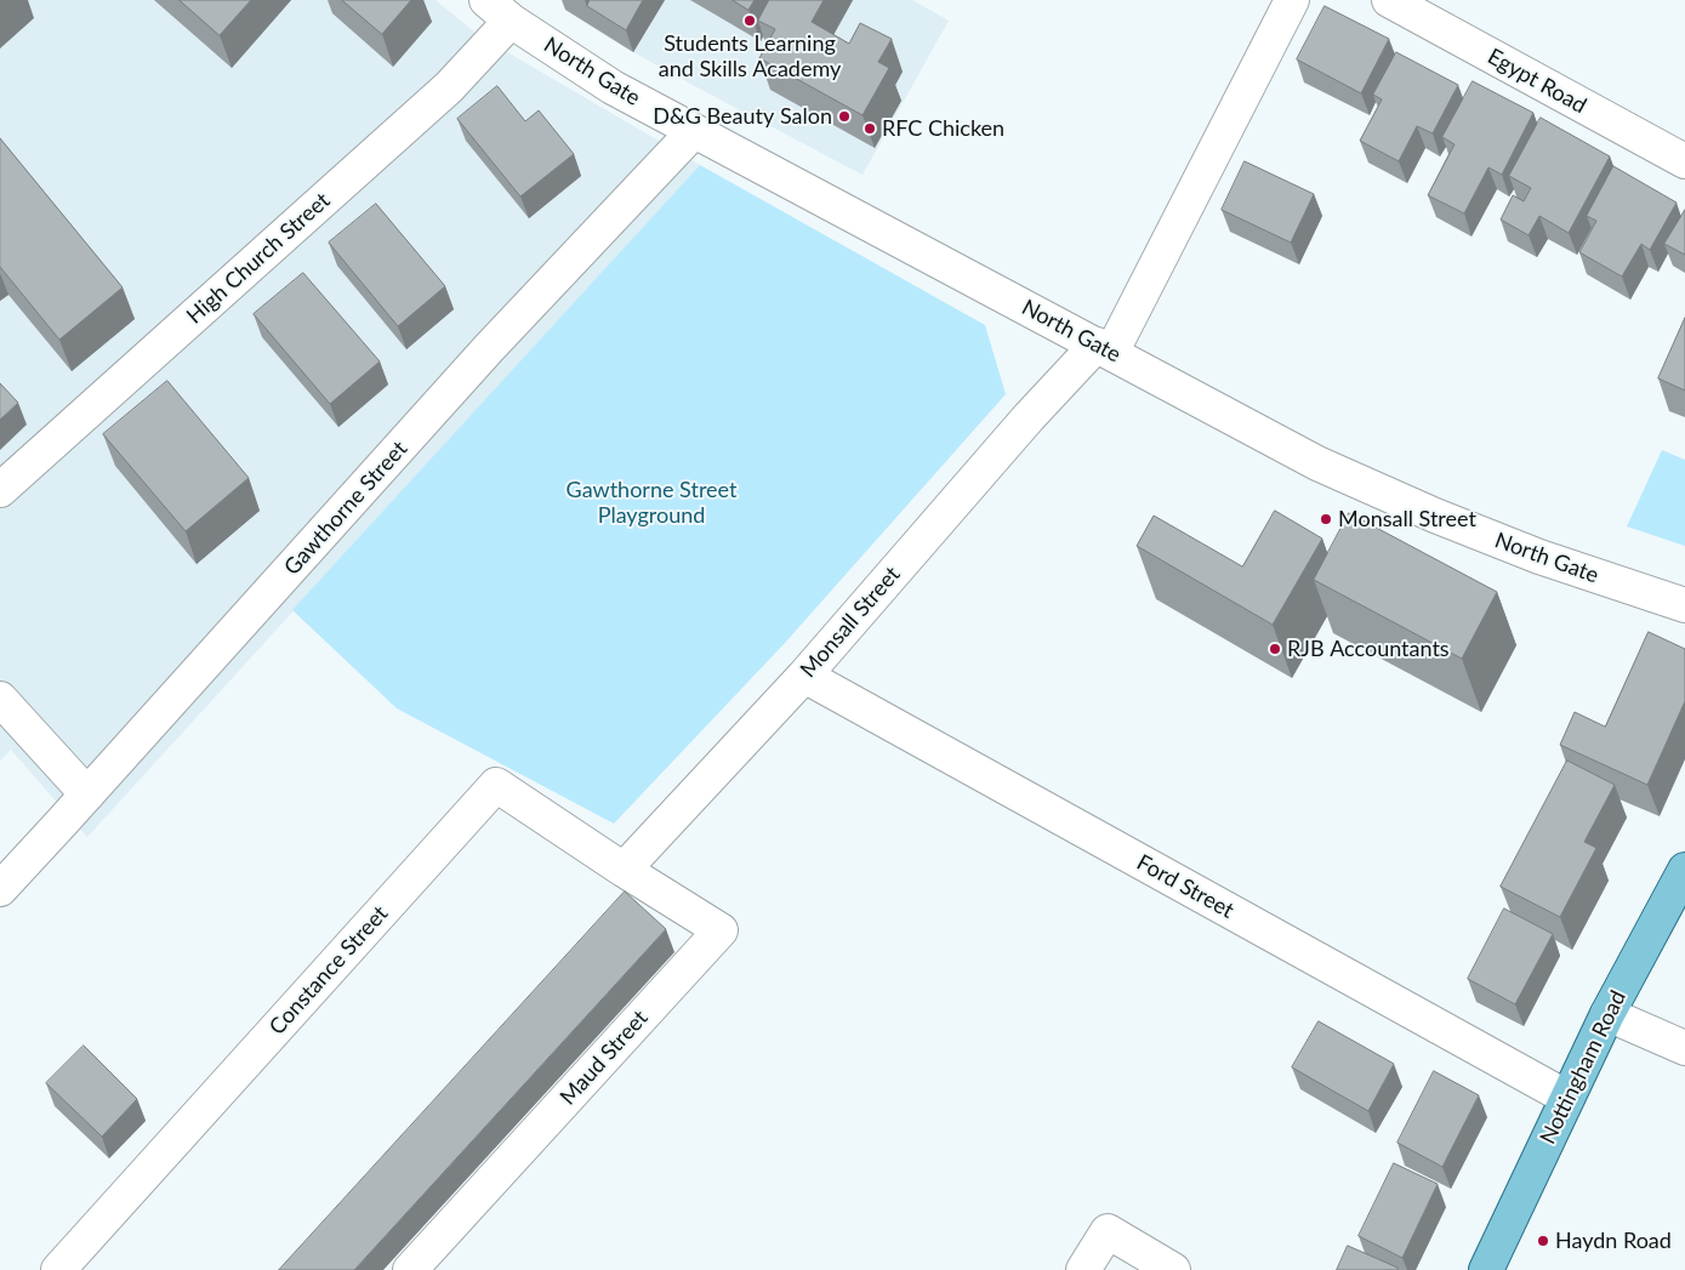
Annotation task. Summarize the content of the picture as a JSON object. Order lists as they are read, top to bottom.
{
  "streets": {
    "main road": ["Nottingham Road"],
    "street": [
      "North Gate",
      "Egypt Road",
      "High Church Street",
      "Gawthorne Street",
      "Monsall Street",
      "Ford Street",
      "Constance Street",
      "Maud Street"
    ]
  },
  "crossings": [
    ["North Gate", "High Church Street"],
    ["North Gate", "Gawthorne Street"],
    ["North Gate", "Monsall Street"],
    ["Monsall Street", "Ford Street"],
    ["Monsall Street", "Constance Street"],
    ["Monsall Street", "Maud Street"],
    ["Ford Street", "Nottingham Road"],
    ["Constance Street", "Maud Street"]
  ],
  "parks": ["Gawthorne Street Playground"],
  "places": [
    "Students Learning and Skills Academy",
    "D&G Beauty Salon",
    "RFC Chicken",
    "Monsall Street",
    "RJB Accountants",
    "Haydn Road"
  ]
}
